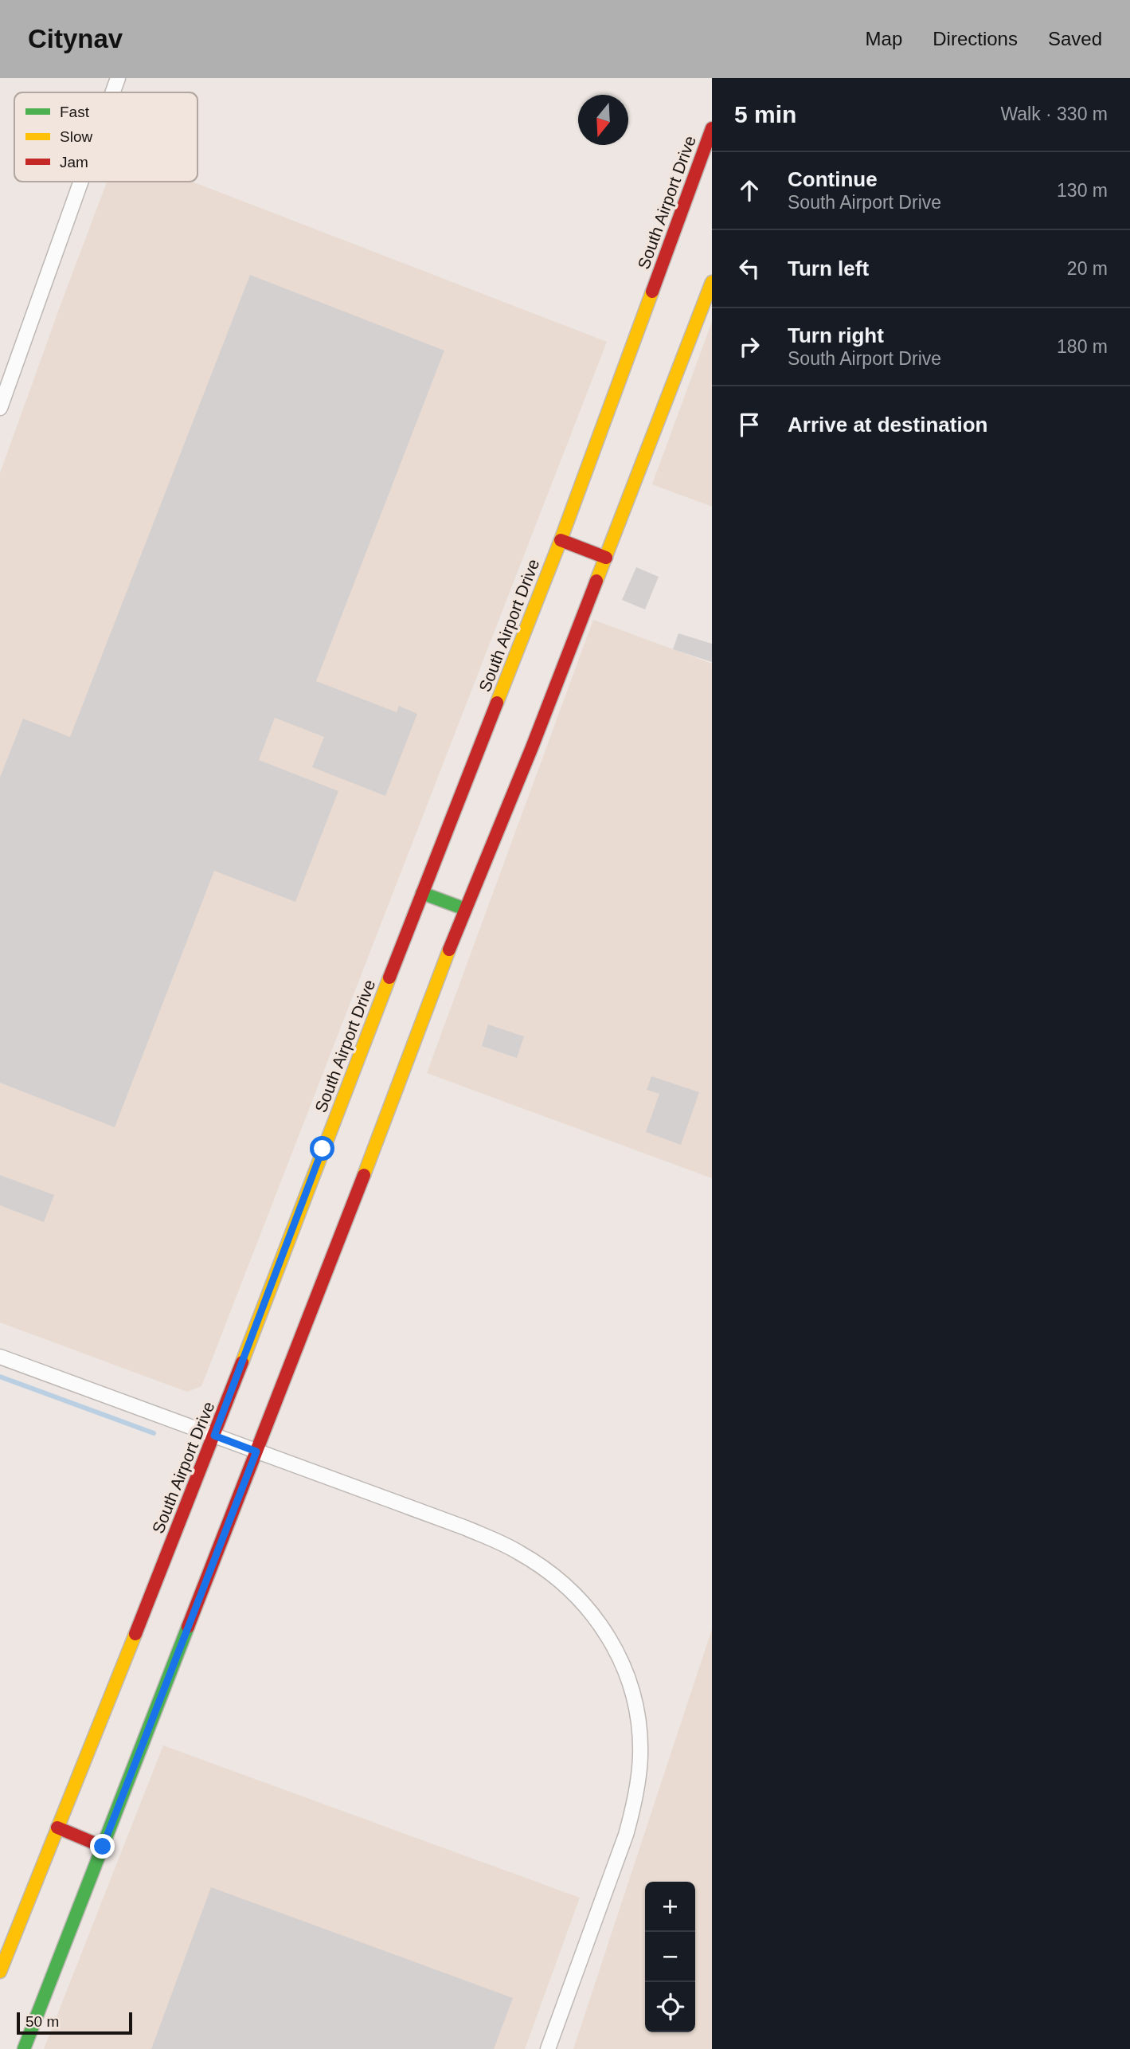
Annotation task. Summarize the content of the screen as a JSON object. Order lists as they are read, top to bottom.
{
  "streets": {
    "main road": ["South Airport Drive"]
  },
  "legend": ["Fast", "Slow", "Jam"],
  "scale_bar": "50 m",
  "north": "bottom",
  "page": {
    "header": "Citynav",
    "nav": ["Map", "Directions", "Saved"],
    "heading": ["5 min", "Walk · 330 m"],
    "list": [
      ["Continue", "South Airport Drive", "130 m"],
      ["Turn left", "20 m"],
      ["Turn right", "South Airport Drive", "180 m"],
      "Arrive at destination"
    ],
    "map_buttons": ["+", "−"],
    "scale": "50 m"
  }
}
